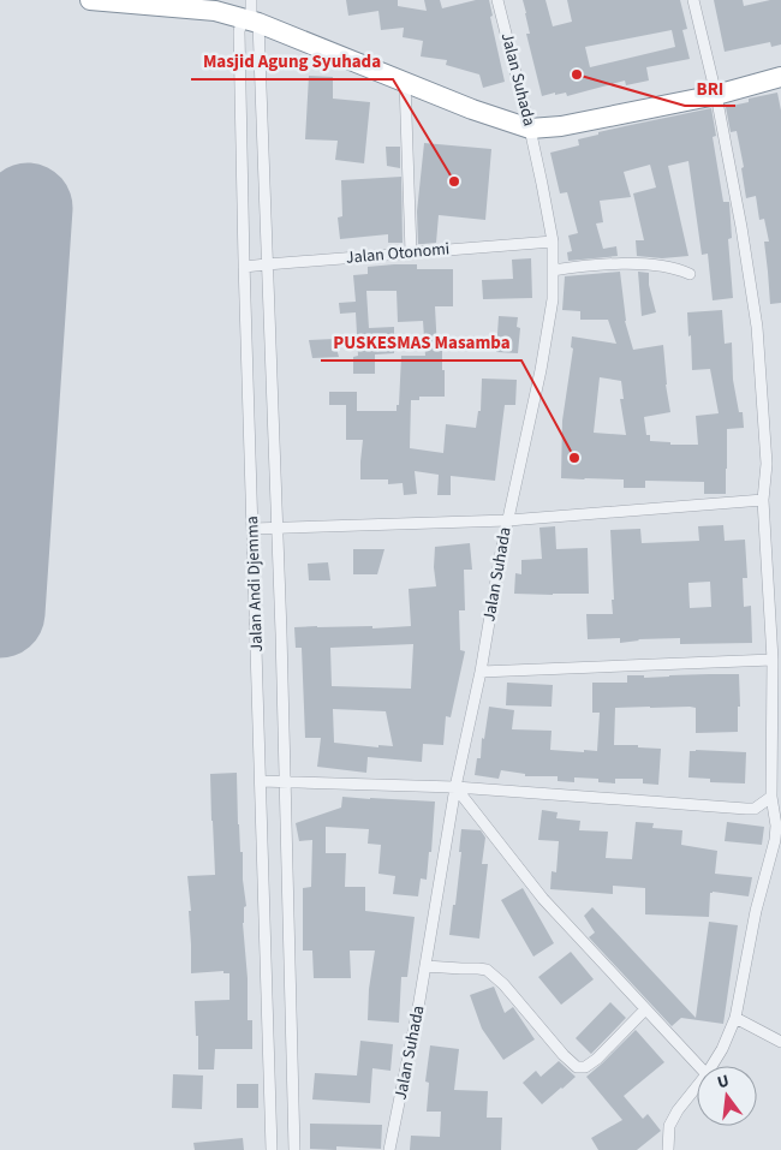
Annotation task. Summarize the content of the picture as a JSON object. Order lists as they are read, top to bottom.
{
  "streets": {
    "street": ["Jalan Suhada", "Jalan Otonomi", "Jalan Andi Djemma"]
  },
  "crossings": [
    ["Jalan Suhada", "Jalan Otonomi"],
    ["Jalan Otonomi", "Jalan Andi Djemma"]
  ],
  "places": ["BRI", "Masjid Agung Syuhada", "PUSKESMAS Masamba"],
  "north": "top"
}
